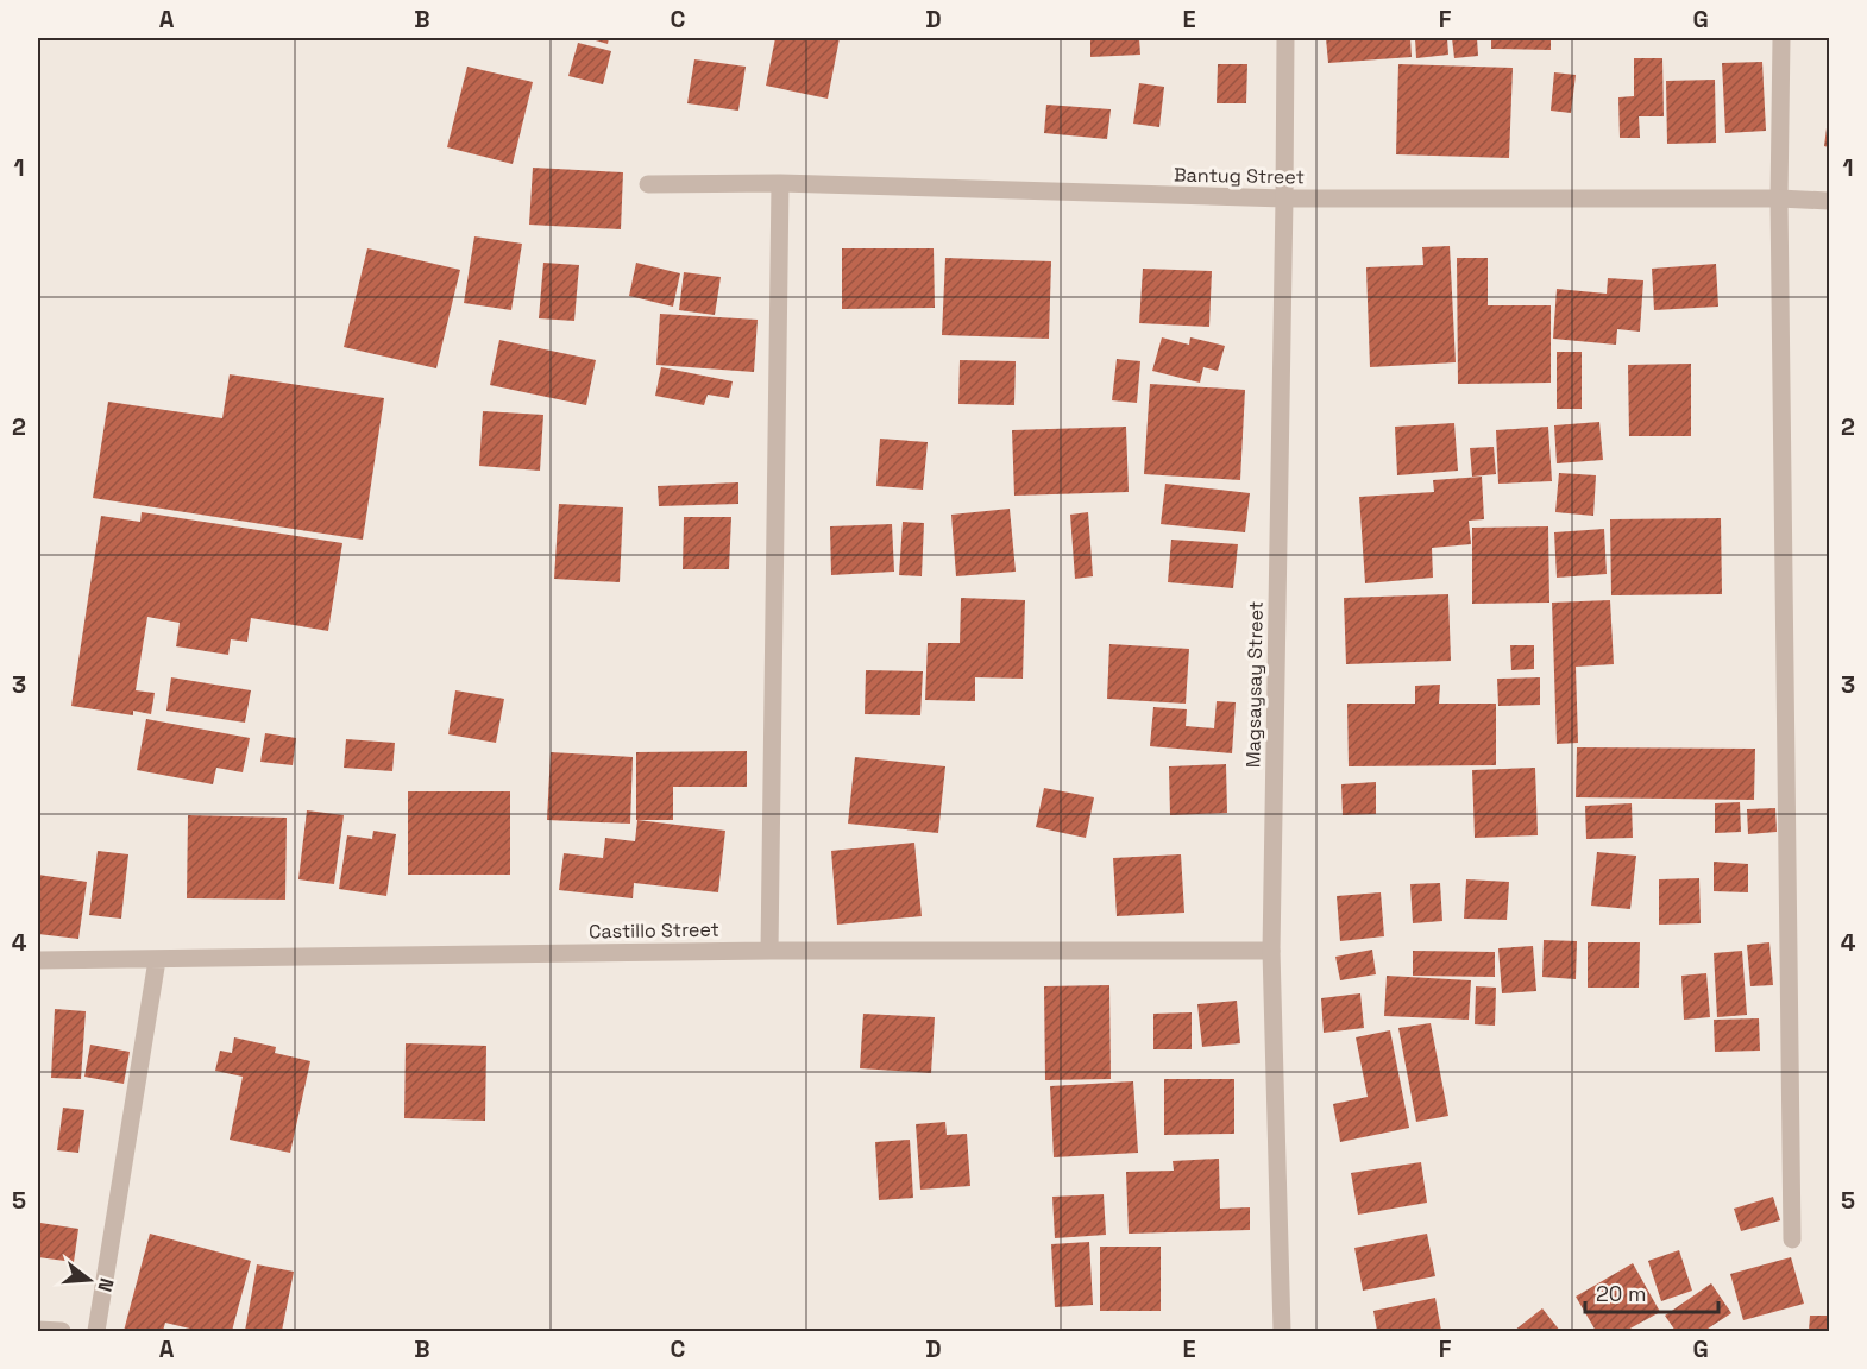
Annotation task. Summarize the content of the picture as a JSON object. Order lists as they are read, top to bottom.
{
  "streets": {
    "street": ["Bantug Street", "Magsaysay Street", "Castillo Street"]
  },
  "crossings": [
    ["Bantug Street", "Magsaysay Street"],
    ["Magsaysay Street", "Castillo Street"]
  ],
  "scale_bar": "20 m",
  "north": "right",
  "grid": {
    "columns": [
      "A",
      "B",
      "C",
      "D",
      "E",
      "F",
      "G"
    ],
    "rows": [
      "1",
      "2",
      "3",
      "4",
      "5"
    ]
  }
}
